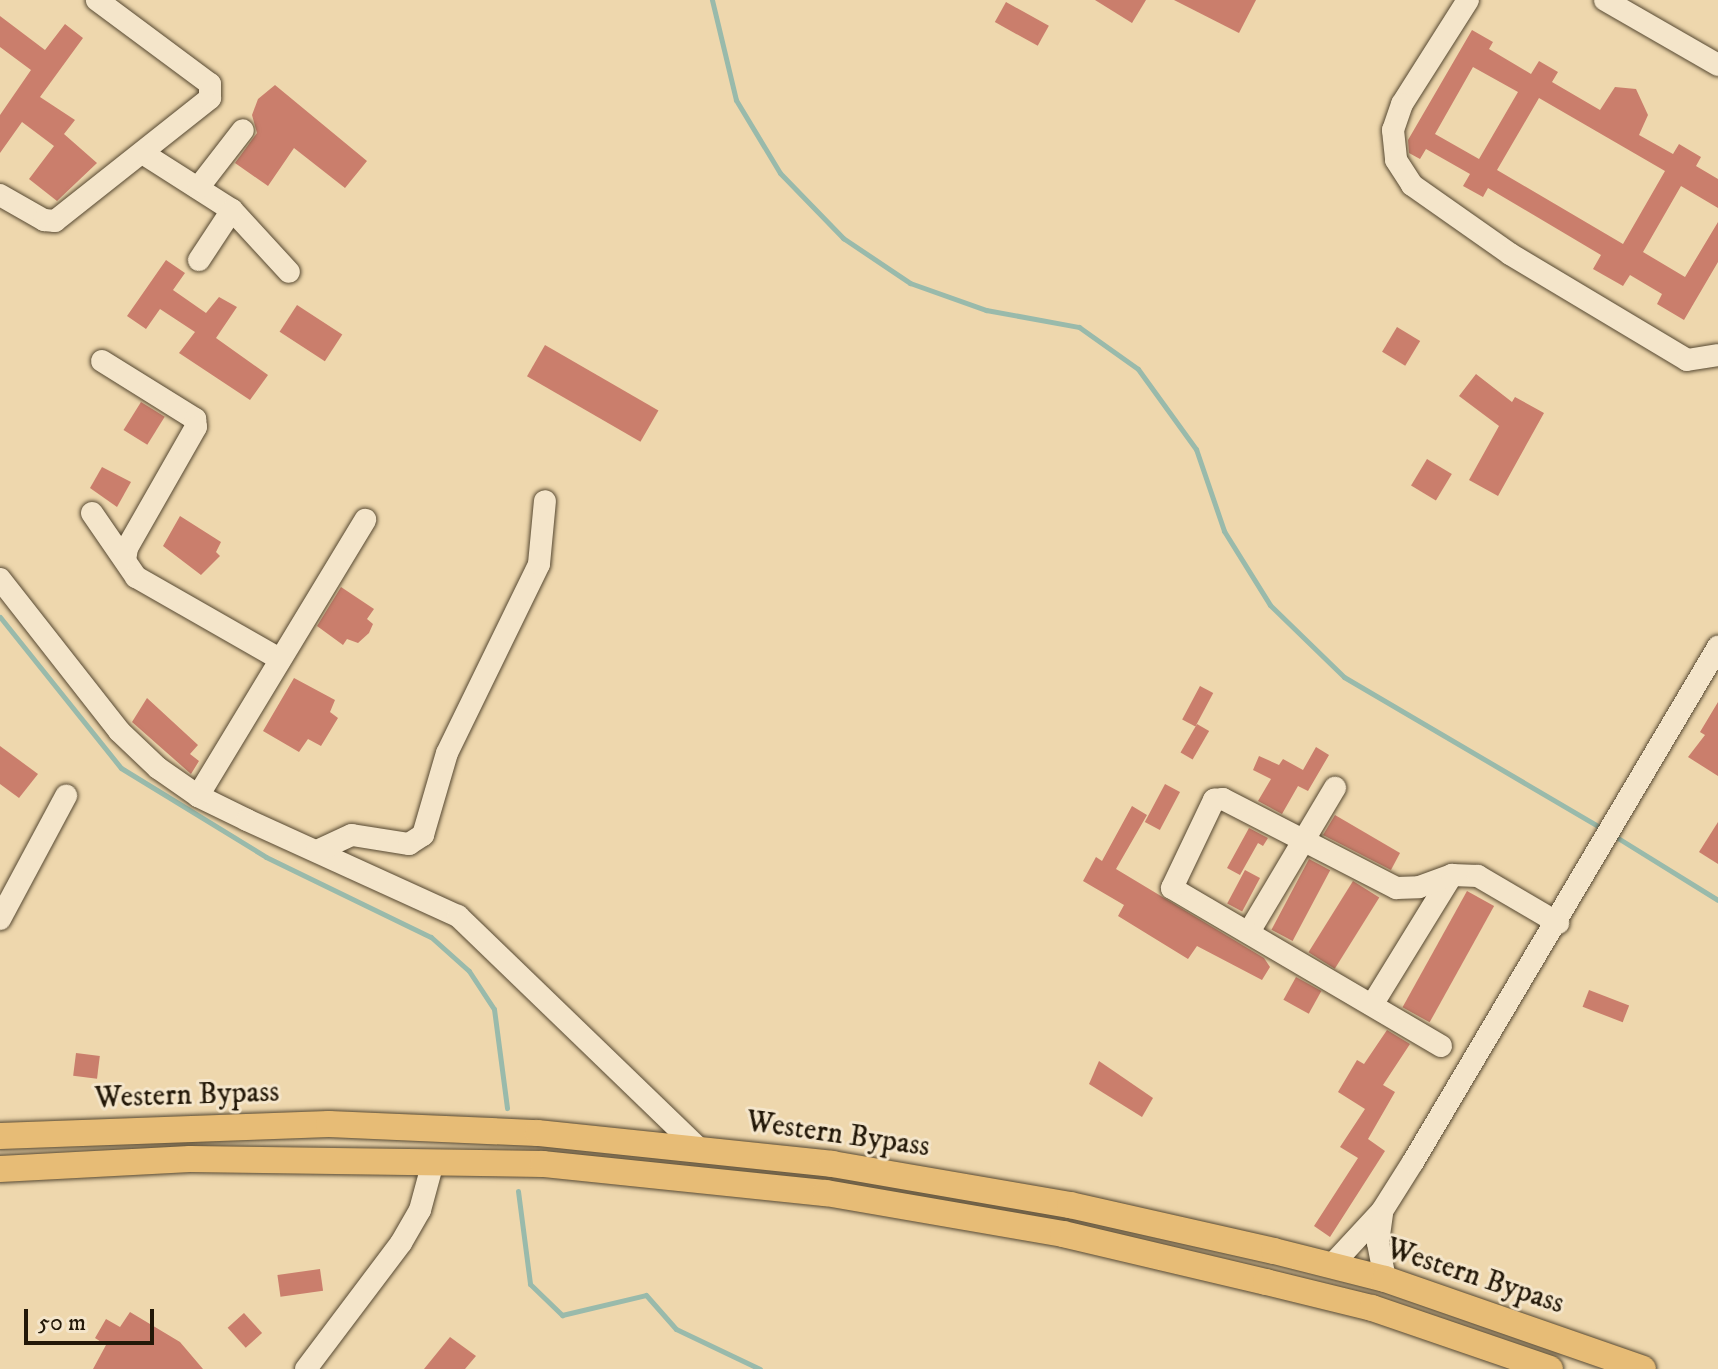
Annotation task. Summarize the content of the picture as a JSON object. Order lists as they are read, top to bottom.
{
  "streets": {
    "main road": ["Western Bypass"]
  },
  "scale_bar": "50 m"
}
